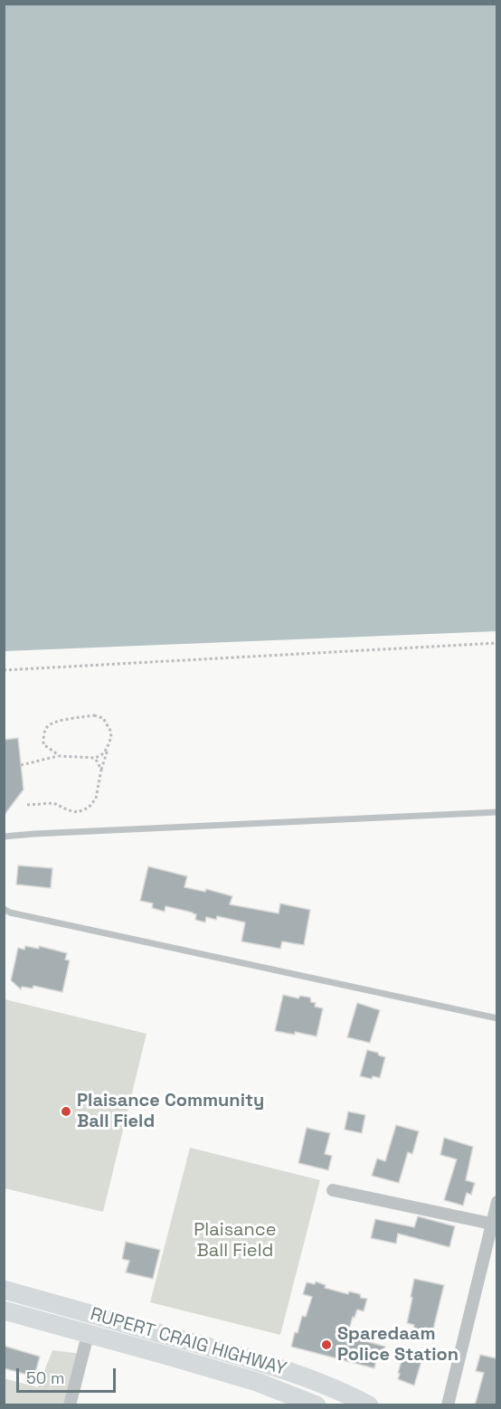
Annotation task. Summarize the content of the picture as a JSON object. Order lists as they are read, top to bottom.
{
  "streets": {
    "main road": ["RUPERT CRAIG HIGHWAY"]
  },
  "parks": ["Plaisance Ball Field"],
  "places": ["Plaisance Community Ball Field", "Sparedaam Police Station"],
  "scale_bar": "50 m"
}
